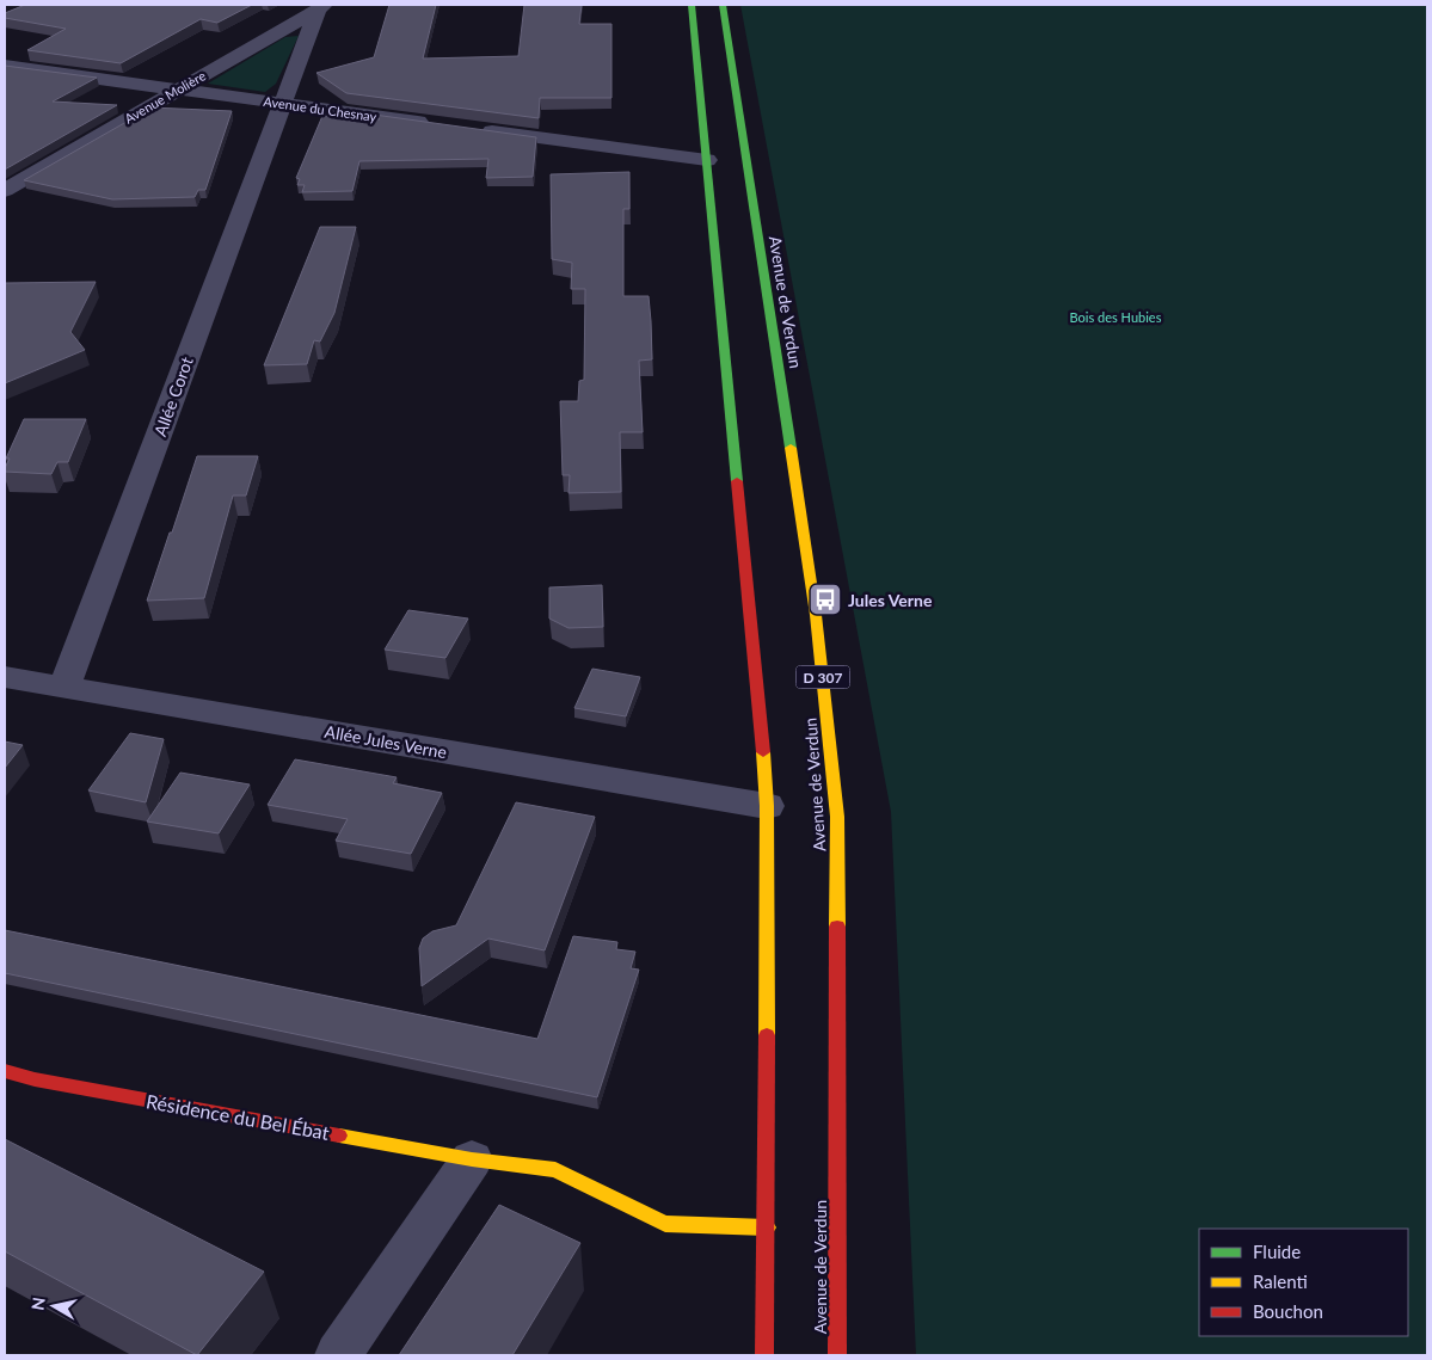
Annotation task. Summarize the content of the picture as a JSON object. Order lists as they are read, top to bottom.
{
  "streets": {
    "main road": ["Avenue de Verdun", "D 307", "Résidence du Bel Ébat"],
    "street": [
      "Avenue Molière",
      "Avenue du Chesnay",
      "Allée Corot",
      "Allée Jules Verne"
    ]
  },
  "crossings": [
    ["Avenue Molière", "Avenue du Chesnay"],
    ["Avenue Molière", "Allée Corot"],
    ["Avenue du Chesnay", "Allée Corot"],
    ["Allée Corot", "Allée Jules Verne"]
  ],
  "parks": ["Bois des Hubies"],
  "places": {
    "bus stop": ["Jules Verne"]
  },
  "legend": ["Fluide", "Ralenti", "Bouchon"],
  "north": "left"
}
